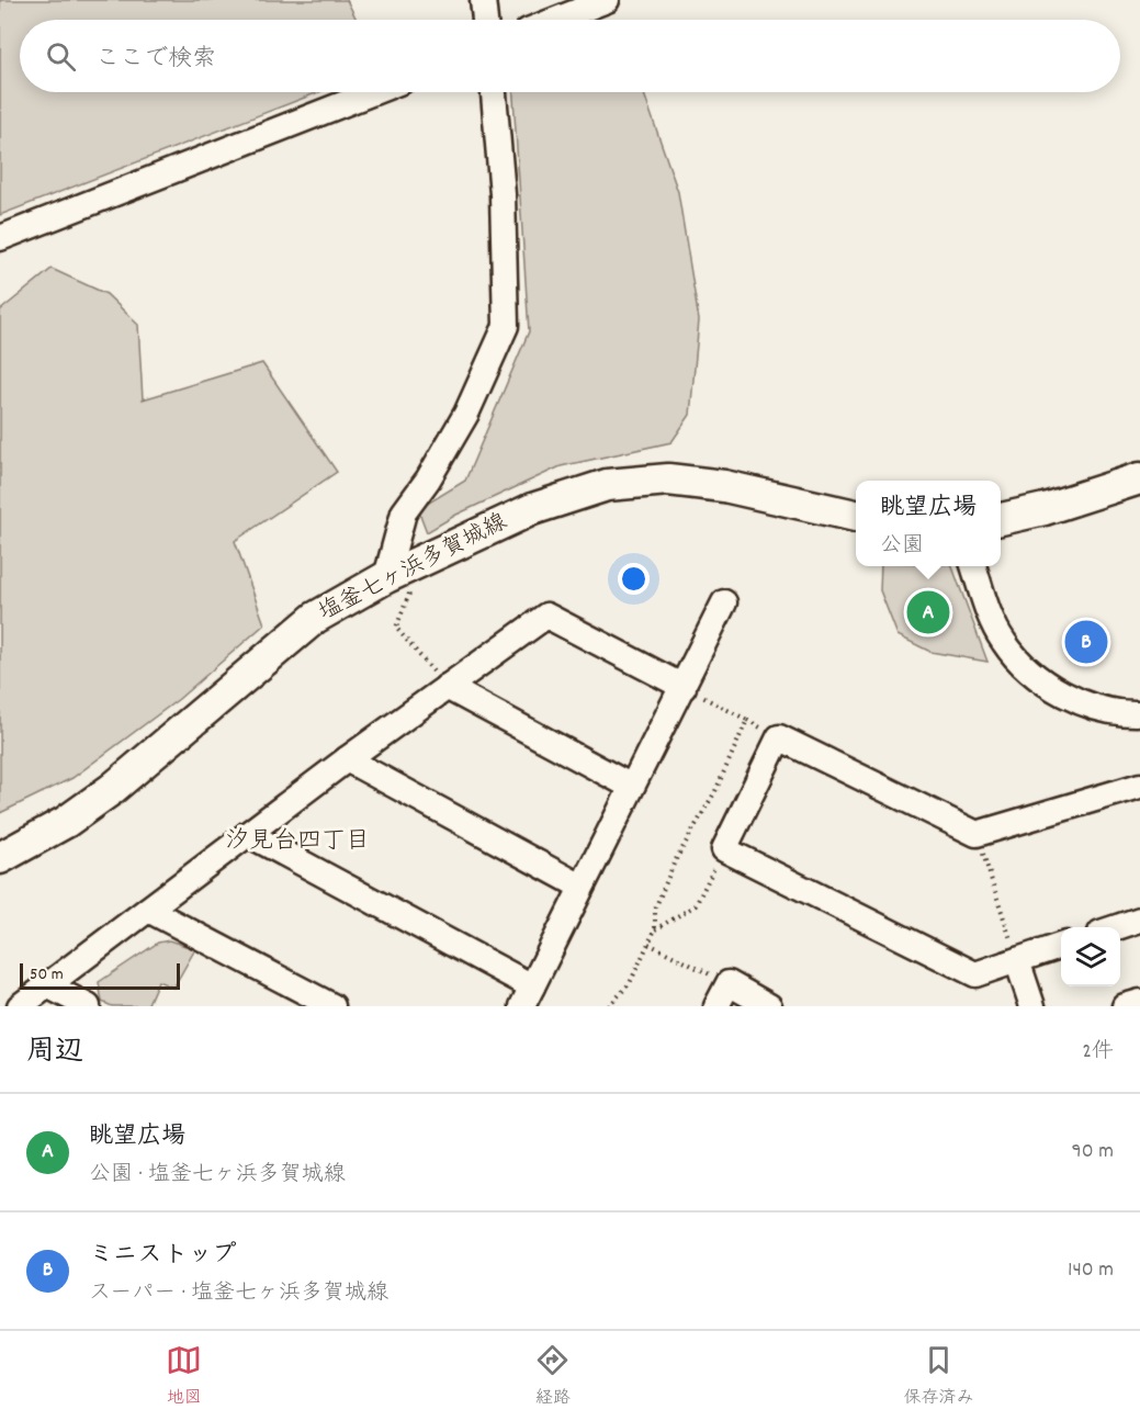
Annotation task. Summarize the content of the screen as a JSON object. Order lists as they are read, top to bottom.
{
  "streets": {
    "main road": ["塩釜七ヶ浜多賀城線"]
  },
  "districts": ["汐見台四丁目"],
  "scale_bar": "50 m",
  "page": {
    "search": "ここで検索",
    "popup": ["眺望広場", "公園"],
    "pins": ["A", "B"],
    "scale": "50 m",
    "heading": ["周辺", "2件"],
    "list": [
      {
        "mark": "A",
        "name": "眺望広場",
        "note": "公園 · 塩釜七ヶ浜多賀城線",
        "value": "90 m"
      },
      {
        "mark": "B",
        "name": "ミニストップ",
        "note": "スーパー · 塩釜七ヶ浜多賀城線",
        "value": "140 m"
      }
    ],
    "nav": ["地図", "経路", "保存済み"]
  }
}
